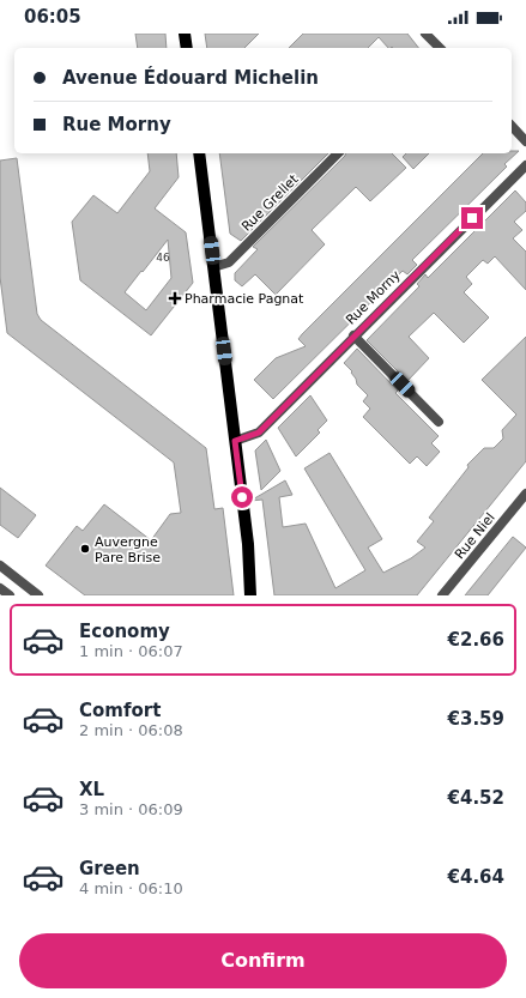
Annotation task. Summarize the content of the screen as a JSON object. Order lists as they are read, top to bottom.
{
  "streets": {
    "street": ["Rue Grellet", "Rue Morny", "Rue Niel"]
  },
  "places": {
    "health": ["Pharmacie Pagnat"],
    "other": ["Auvergne Pare Brise"]
  },
  "house_numbers": ["46"],
  "page": {
    "status": "06:05",
    "banner": ["Avenue Édouard Michelin", "Rue Morny"],
    "list": [
      {
        "name": "Economy",
        "note": "1 min · 06:07",
        "value": "€2.66"
      },
      {
        "name": "Comfort",
        "note": "2 min · 06:08",
        "value": "€3.59"
      },
      {
        "name": "XL",
        "note": "3 min · 06:09",
        "value": "€4.52"
      },
      {
        "name": "Green",
        "note": "4 min · 06:10",
        "value": "€4.64"
      }
    ],
    "buttons": "Confirm"
  }
}
